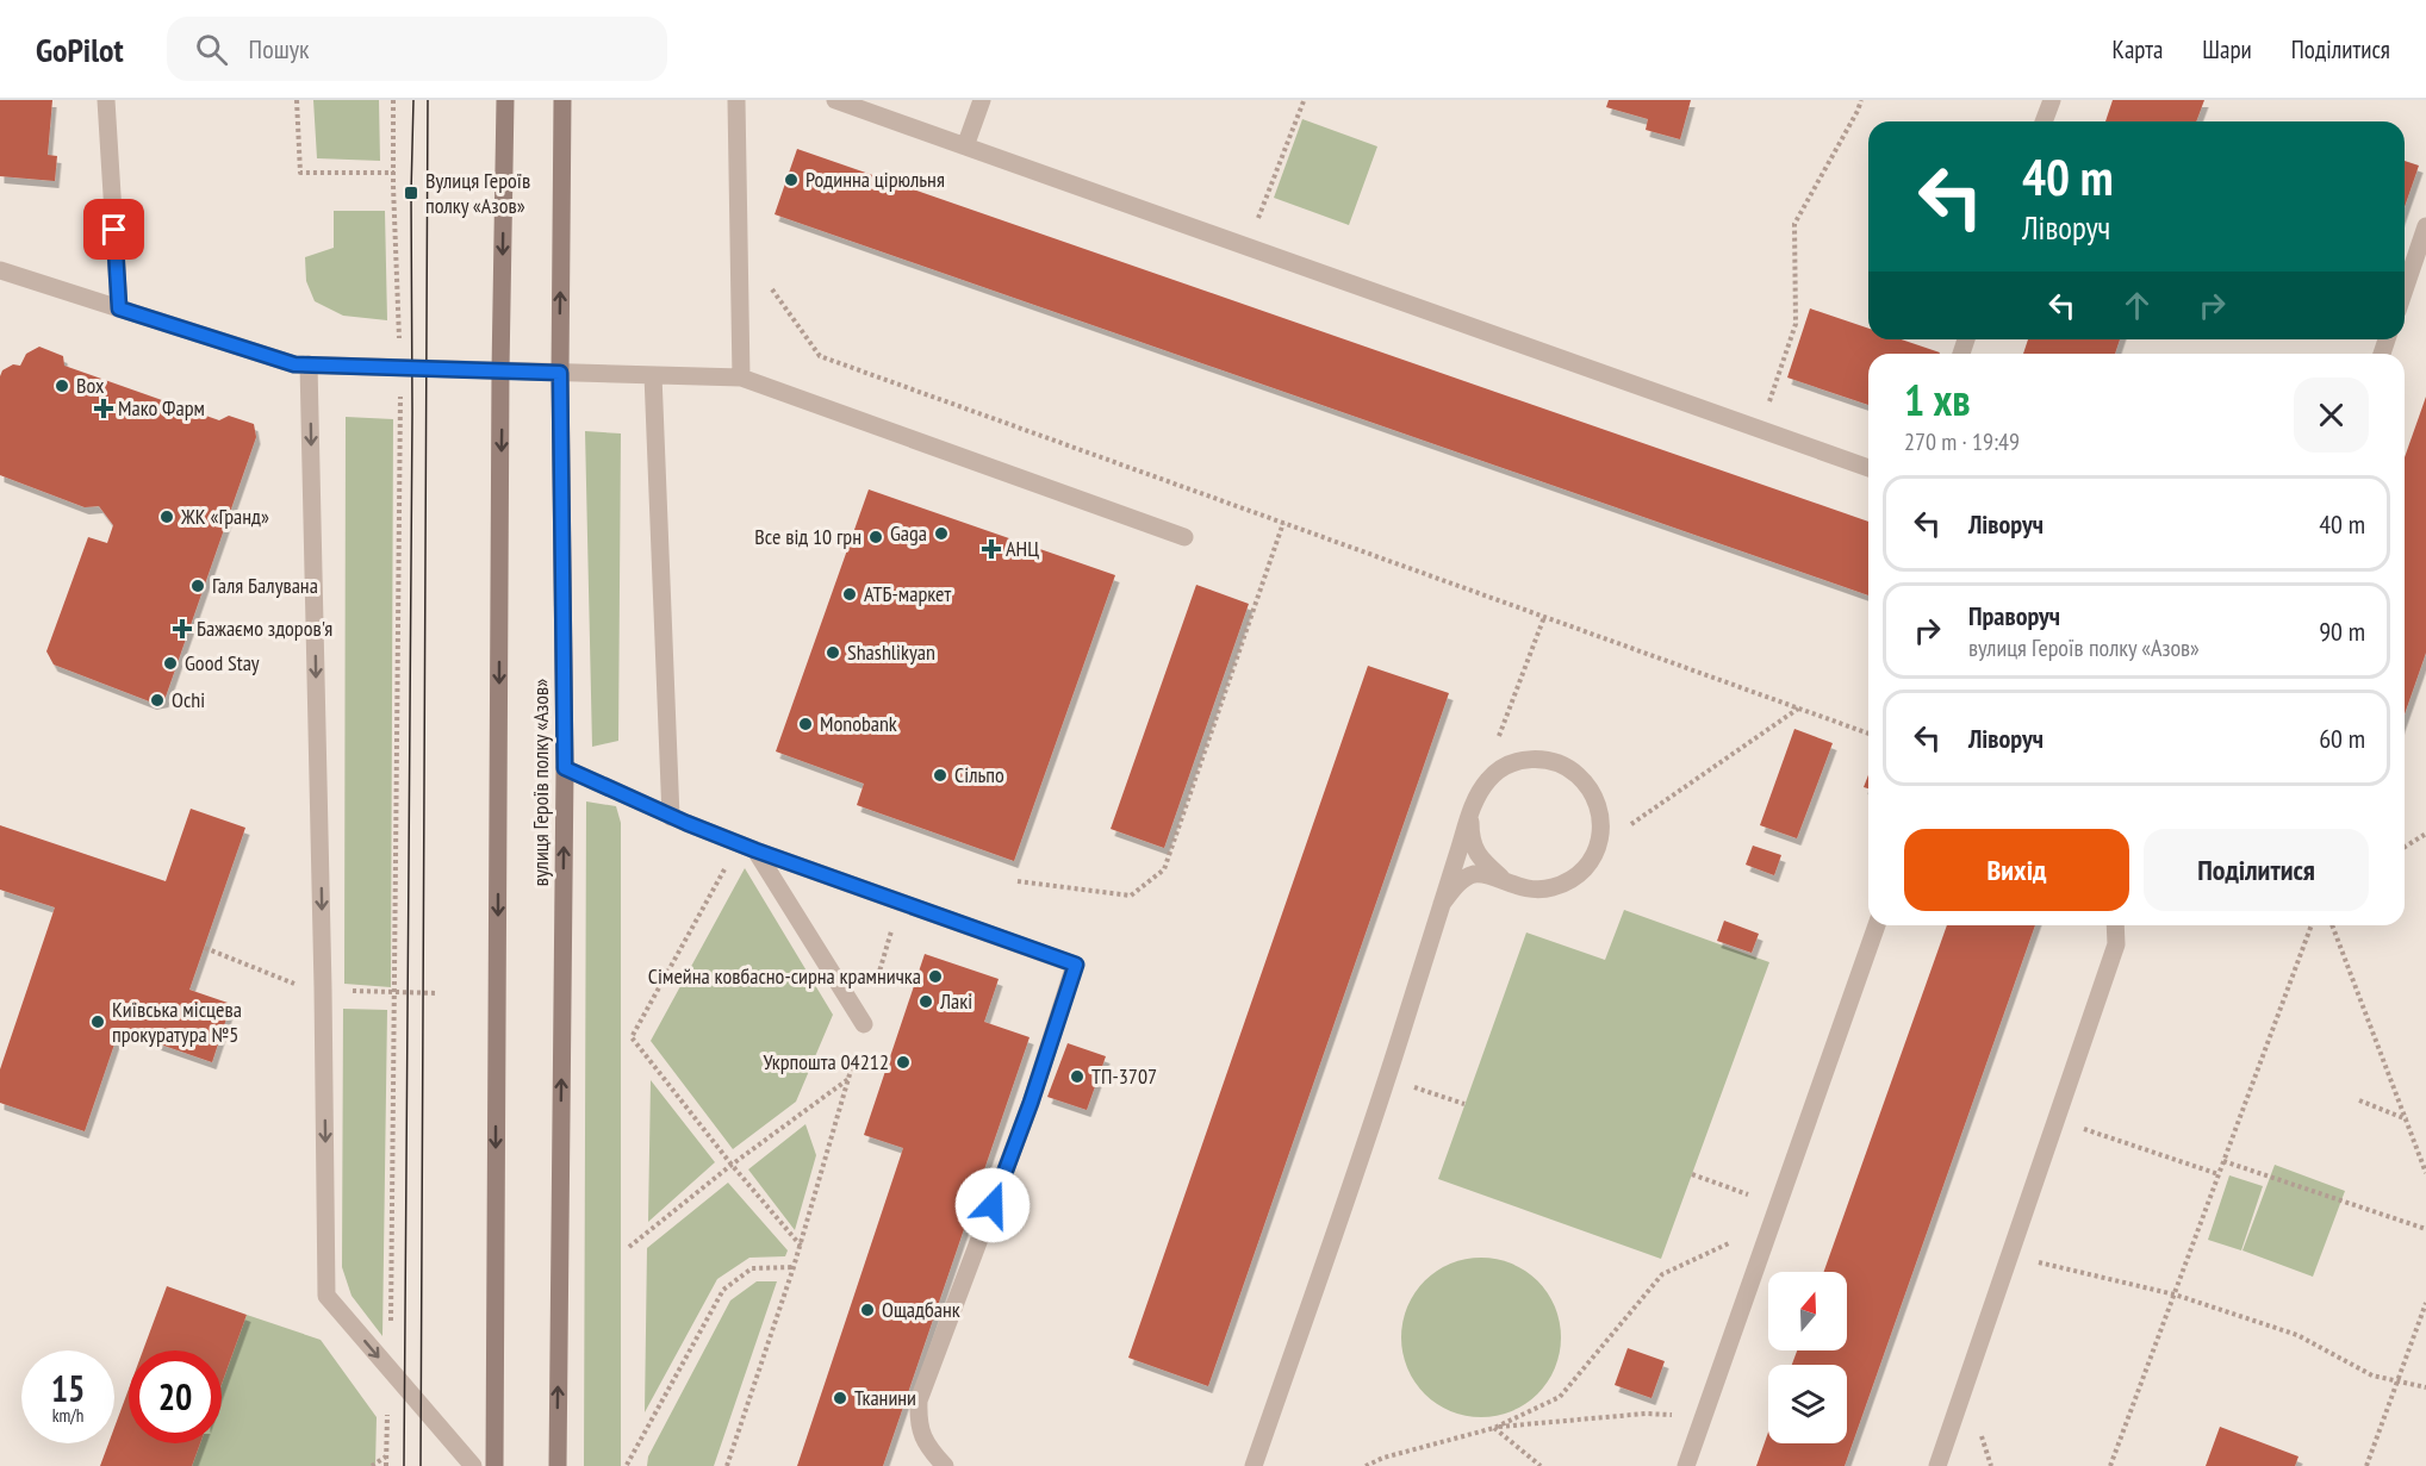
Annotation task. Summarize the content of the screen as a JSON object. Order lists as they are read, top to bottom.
{
  "streets": {
    "main road": ["вулиця Героїв полку «Азов»"]
  },
  "places": {
    "other": [
      "Родинна цірюльня",
      "Box",
      "ЖК «Гранд»",
      "Gaga",
      "Все від 10 грн",
      "Галя Балувана",
      "АТБ-маркет",
      "Shashlikyan",
      "Good Stay",
      "Ochi",
      "Monobank",
      "Сільпо",
      "Сімейна ковбасно-сирна крамничка",
      "Лакі",
      "Київська місцева прокуратура №5",
      "Укрпошта 04212",
      "ТП-3707",
      "Ощадбанк",
      "Тканини"
    ],
    "transit": ["Вулиця Героїв полку «Азов»"],
    "health": ["Мако Фарм", "АНЦ", "Бажаємо здоров'я"]
  },
  "north": "top",
  "page": {
    "header": "GoPilot",
    "search": "Пошук",
    "nav": ["Карта", "Шари", "Поділитися"],
    "turn": ["40 m", "Ліворуч"],
    "heading": ["1 хв", "270 m · 19:49"],
    "list": [
      {
        "name": "Ліворуч",
        "value": "40 m"
      },
      {
        "name": "Праворуч",
        "note": "вулиця Героїв полку «Азов»",
        "value": "90 m"
      },
      {
        "name": "Ліворуч",
        "value": "60 m"
      }
    ],
    "buttons": ["Вихід", "Поділитися"],
    "speed": "15 km/h",
    "limit": "20"
  }
}
